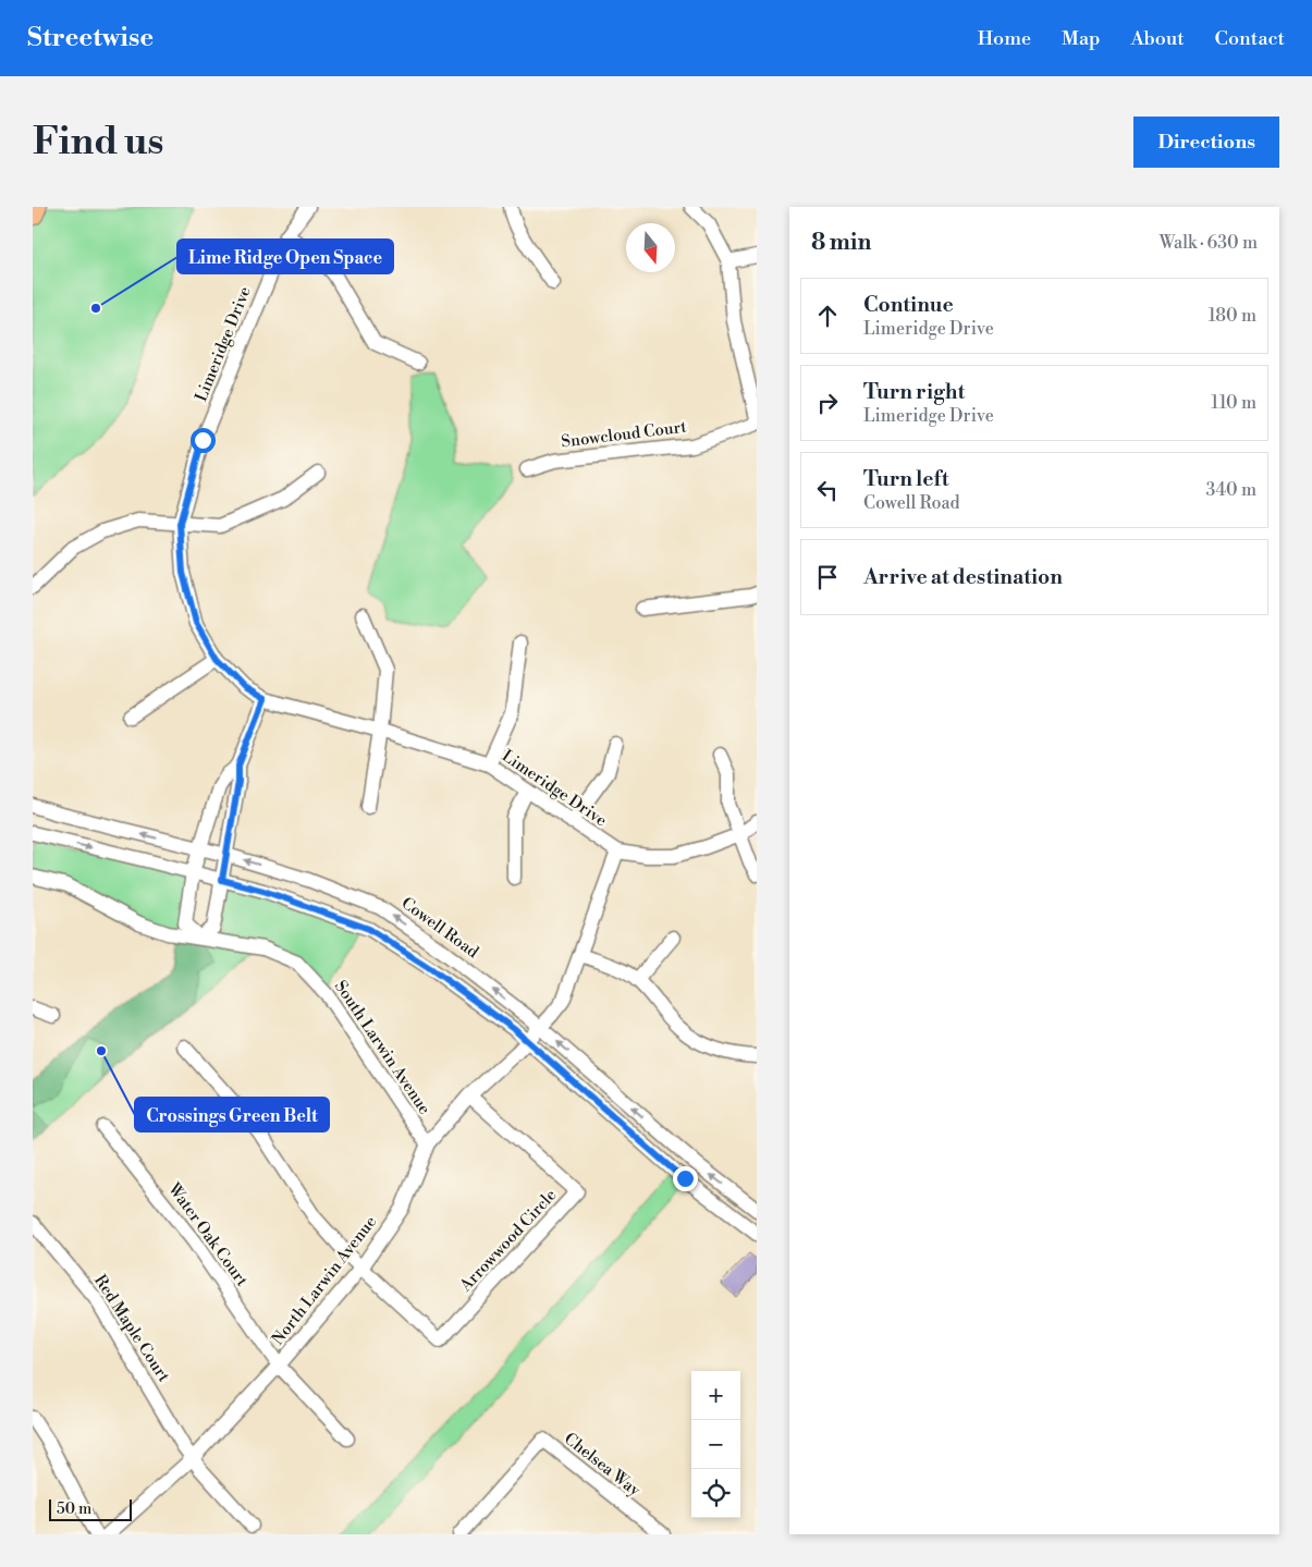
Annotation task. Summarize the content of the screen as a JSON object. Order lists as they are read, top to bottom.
{
  "streets": {
    "street": [
      "Limeridge Drive",
      "Snowcloud Court",
      "Cowell Road",
      "South Larwin Avenue",
      "Water Oak Court",
      "Arrowwood Circle",
      "North Larwin Avenue",
      "Red Maple Court",
      "Chelsea Way"
    ]
  },
  "crossings": [
    ["Limeridge Drive", "North Larwin Avenue"],
    ["Cowell Road", "North Larwin Avenue"],
    ["South Larwin Avenue", "North Larwin Avenue"],
    ["Water Oak Court", "North Larwin Avenue"],
    ["Arrowwood Circle", "North Larwin Avenue"],
    ["North Larwin Avenue", "Red Maple Court"]
  ],
  "places": ["Lime Ridge Open Space", "Crossings Green Belt"],
  "scale_bar": "50 m",
  "north": "bottom",
  "page": {
    "header": "Streetwise",
    "nav": [
      "Home",
      "Map",
      "About",
      "Contact"
    ],
    "buttons": "Directions",
    "title": "Find us",
    "heading": ["8 min", "Walk · 630 m"],
    "list": [
      ["Continue", "Limeridge Drive", "180 m"],
      ["Turn right", "Limeridge Drive", "110 m"],
      ["Turn left", "Cowell Road", "340 m"],
      "Arrive at destination"
    ],
    "map_buttons": ["+", "−"],
    "scale": "50 m"
  }
}
